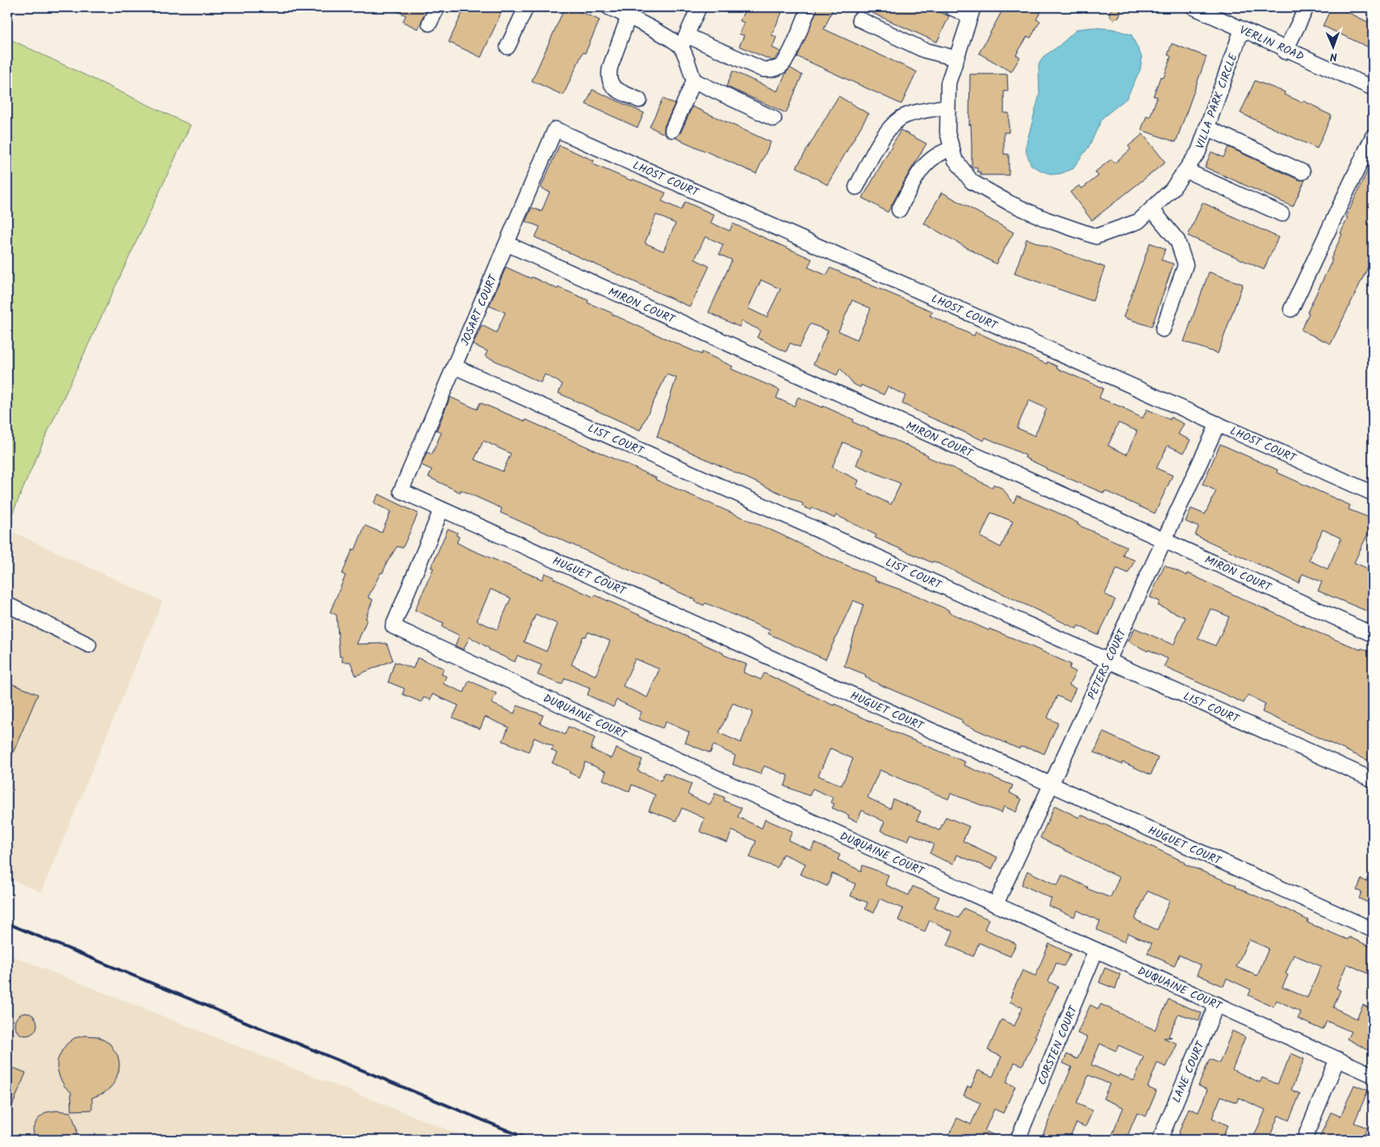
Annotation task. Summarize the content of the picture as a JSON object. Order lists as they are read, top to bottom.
{
  "streets": {
    "street": [
      "VERLIN ROAD",
      "VILLA PARK CIRCLE",
      "LHOST COURT",
      "MIRON COURT",
      "JOSART COURT",
      "LIST COURT",
      "HUGUET COURT",
      "PETERS COURT",
      "DUQUAINE COURT",
      "CORSTEN COURT",
      "LANE COURT"
    ]
  },
  "crossings": [
    ["VERLIN ROAD", "VILLA PARK CIRCLE"],
    ["LHOST COURT", "JOSART COURT"],
    ["LHOST COURT", "PETERS COURT"],
    ["MIRON COURT", "JOSART COURT"],
    ["MIRON COURT", "PETERS COURT"],
    ["JOSART COURT", "LIST COURT"],
    ["JOSART COURT", "HUGUET COURT"],
    ["LIST COURT", "PETERS COURT"],
    ["HUGUET COURT", "PETERS COURT"],
    ["HUGUET COURT", "DUQUAINE COURT"],
    ["PETERS COURT", "DUQUAINE COURT"],
    ["DUQUAINE COURT", "CORSTEN COURT"],
    ["DUQUAINE COURT", "LANE COURT"]
  ],
  "north": "bottom"
}
